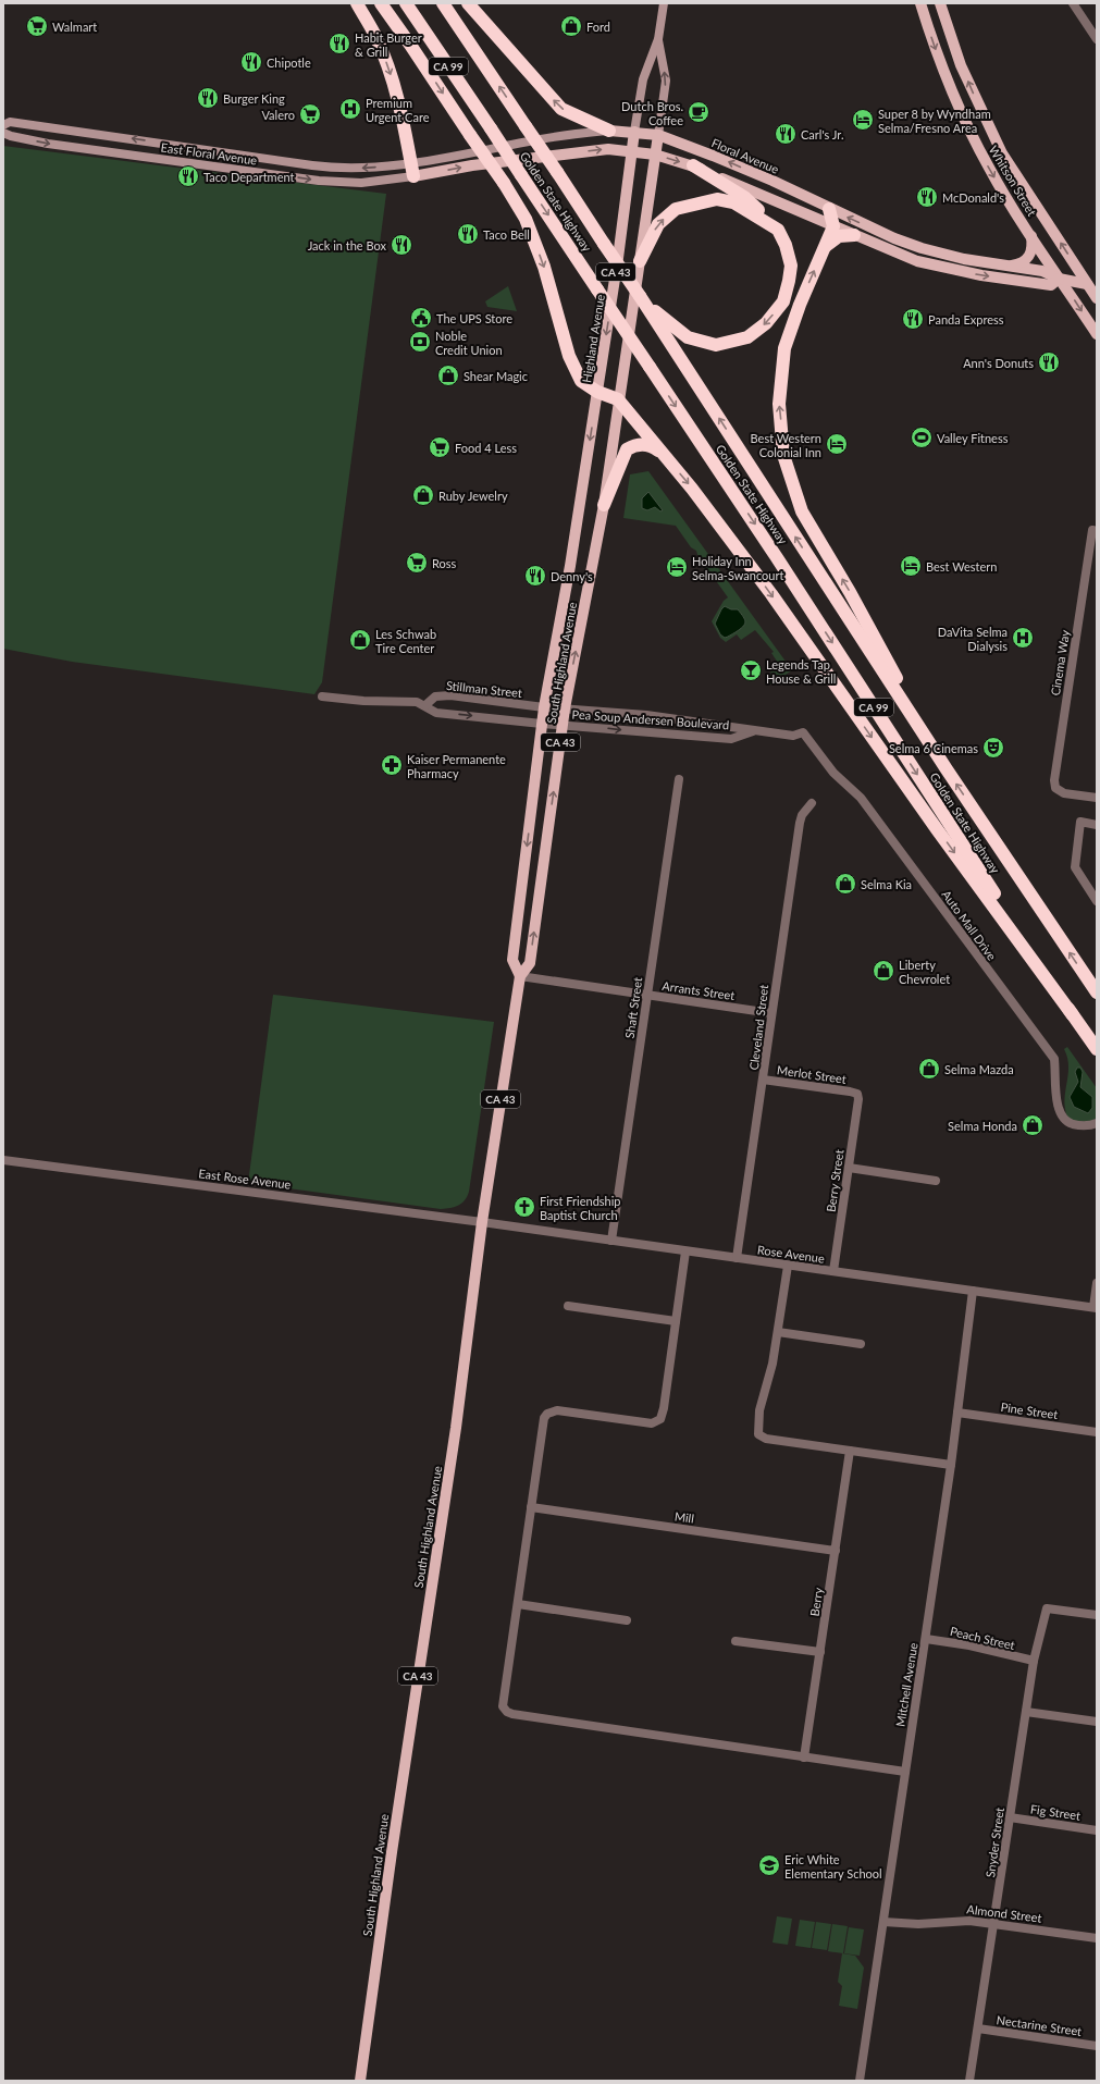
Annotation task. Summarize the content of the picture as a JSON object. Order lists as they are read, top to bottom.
{
  "streets": {
    "highway": ["CA 99", "Golden State Highway"],
    "main road": [
      "Floral Avenue",
      "Whitson Street",
      "CA 43",
      "Highland Avenue",
      "South Highland Avenue"
    ],
    "street": [
      "East Floral Avenue",
      "Cinema Way",
      "Stillman Street",
      "Pea Soup Andersen Boulevard",
      "Auto Mall Drive",
      "Arrants Street",
      "Shaft Street",
      "Cleveland Street",
      "Merlot Street",
      "East Rose Avenue",
      "Berry Street",
      "Rose Avenue",
      "Pine Street",
      "Mill",
      "Berry",
      "Peach Street",
      "Mitchell Avenue",
      "Fig Street",
      "Snyder Street",
      "Almond Street",
      "Nectarine Street"
    ]
  },
  "crossings": [
    ["East Floral Avenue", "Floral Avenue"],
    ["Floral Avenue", "Whitson Street"],
    ["Floral Avenue", "Highland Avenue"],
    ["Highland Avenue", "South Highland Avenue"],
    ["South Highland Avenue", "Stillman Street"],
    ["South Highland Avenue", "Pea Soup Andersen Boulevard"],
    ["South Highland Avenue", "Arrants Street"],
    ["South Highland Avenue", "East Rose Avenue"],
    ["South Highland Avenue", "Rose Avenue"],
    ["Stillman Street", "Pea Soup Andersen Boulevard"],
    ["Pea Soup Andersen Boulevard", "Auto Mall Drive"],
    ["Arrants Street", "Shaft Street"],
    ["Arrants Street", "Cleveland Street"],
    ["Shaft Street", "Rose Avenue"],
    ["Cleveland Street", "Merlot Street"],
    ["Cleveland Street", "Rose Avenue"],
    ["Merlot Street", "Berry Street"],
    ["East Rose Avenue", "Rose Avenue"],
    ["Berry Street", "Rose Avenue"],
    ["Rose Avenue", "Mitchell Avenue"],
    ["Pine Street", "Mitchell Avenue"],
    ["Mill", "Berry"],
    ["Peach Street", "Mitchell Avenue"],
    ["Peach Street", "Snyder Street"],
    ["Mitchell Avenue", "Almond Street"],
    ["Fig Street", "Snyder Street"],
    ["Snyder Street", "Almond Street"],
    ["Snyder Street", "Nectarine Street"]
  ],
  "places": {
    "supermarket": [
      "Walmart",
      "Valero",
      "Food 4 Less",
      "Ross"
    ],
    "shop": [
      "Ford",
      "Shear Magic",
      "Ruby Jewelry",
      "Les Schwab Tire Center",
      "Selma Kia",
      "Liberty Chevrolet",
      "Selma Mazda",
      "Selma Honda"
    ],
    "restaurant": [
      "Habit Burger & Grill",
      "Chipotle",
      "Burger King",
      "Carl's Jr.",
      "Taco Department",
      "McDonald's",
      "Taco Bell",
      "Jack in the Box",
      "Panda Express",
      "Ann's Donuts",
      "Denny's"
    ],
    "hospital": ["Premium Urgent Care", "DaVita Selma Dialysis"],
    "cafe": ["Dutch Bros. Coffee"],
    "hotel": [
      "Super 8 by Wyndham Selma/Fresno Area",
      "Best Western Colonial Inn",
      "Best Western",
      "Holiday Inn Selma-Swancourt"
    ],
    "public building": ["The UPS Store"],
    "bank": ["Noble Credit Union"],
    "sports": ["Valley Fitness"],
    "bar": ["Legends Tap House & Grill"],
    "theatre": ["Selma 6 Cinemas"],
    "pharmacy": ["Kaiser Permanente Pharmacy"],
    "church": ["First Friendship Baptist Church"],
    "school or university": ["Eric White Elementary School"]
  }
}
